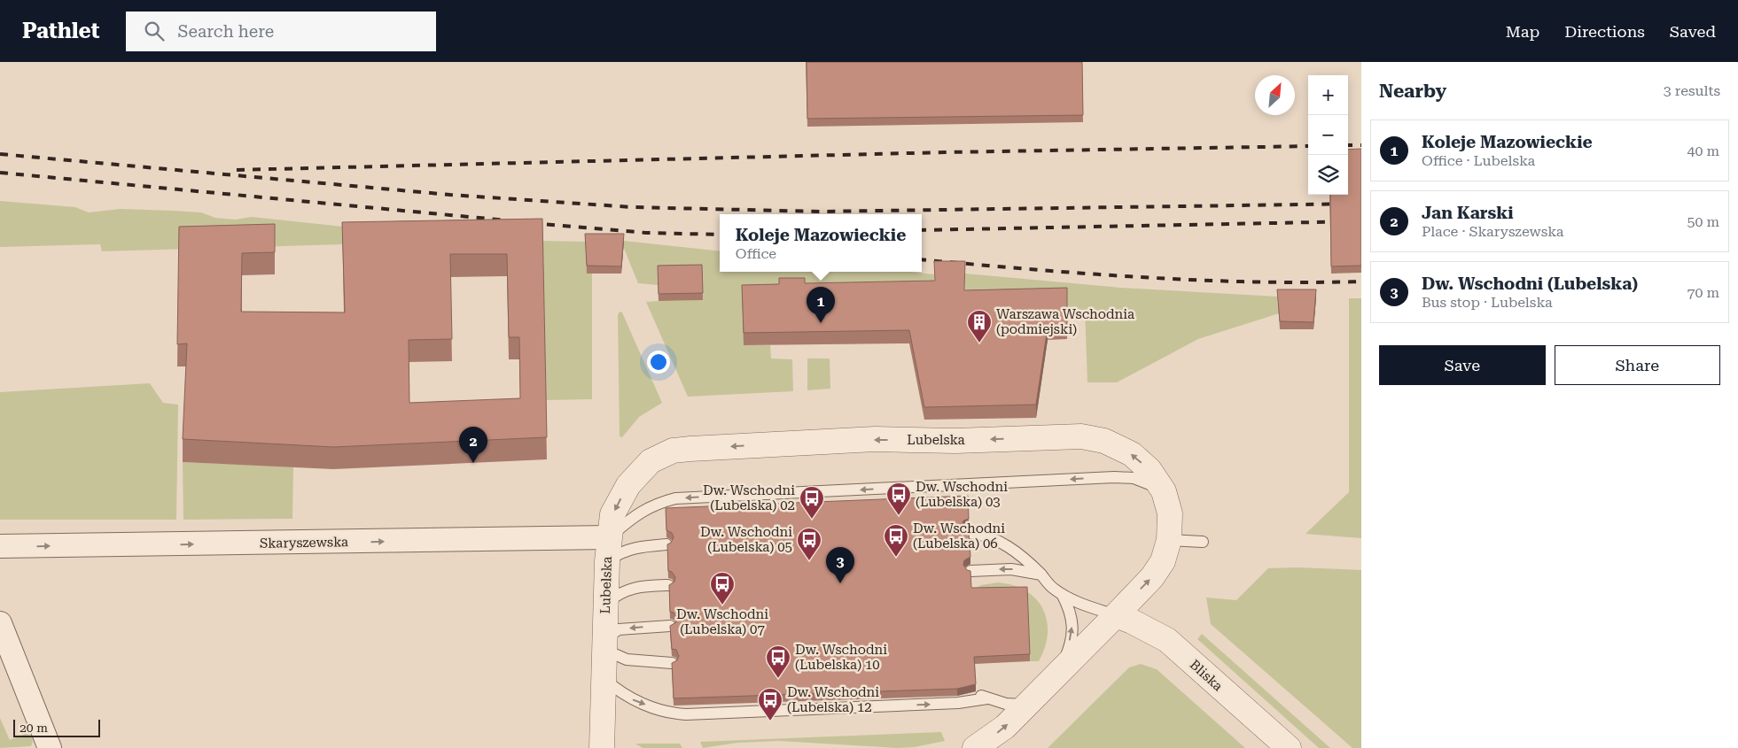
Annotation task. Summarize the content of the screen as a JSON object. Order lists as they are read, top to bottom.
{
  "streets": {
    "street": ["Lubelska", "Skaryszewska", "Bliska"]
  },
  "crossings": [
    ["Lubelska", "Skaryszewska"],
    ["Lubelska", "Bliska"]
  ],
  "one_way": ["Skaryszewska"],
  "places": {
    "building": ["Warszawa Wschodnia (podmiejski)"],
    "bus stop": [
      "Dw. Wschodni (Lubelska) 03",
      "Dw. Wschodni (Lubelska) 02",
      "Dw. Wschodni (Lubelska) 06",
      "Dw. Wschodni (Lubelska) 05",
      "Dw. Wschodni (Lubelska) 07",
      "Dw. Wschodni (Lubelska) 10",
      "Dw. Wschodni (Lubelska) 12"
    ]
  },
  "scale_bar": "20 m",
  "north": "top right",
  "page": {
    "header": "Pathlet",
    "search": "Search here",
    "nav": ["Map", "Directions", "Saved"],
    "heading": ["Nearby", "3 results"],
    "map_buttons": ["+", "−"],
    "list": [
      {
        "mark": "1",
        "name": "Koleje Mazowieckie",
        "note": "Office · Lubelska",
        "value": "40 m"
      },
      {
        "mark": "2",
        "name": "Jan Karski",
        "note": "Place · Skaryszewska",
        "value": "50 m"
      },
      {
        "mark": "3",
        "name": "Dw. Wschodni (Lubelska)",
        "note": "Bus stop · Lubelska",
        "value": "70 m"
      }
    ],
    "popup": ["Koleje Mazowieckie", "Office"],
    "pins": ["1", "2", "3"],
    "buttons": ["Save", "Share"],
    "scale": "20 m"
  }
}
